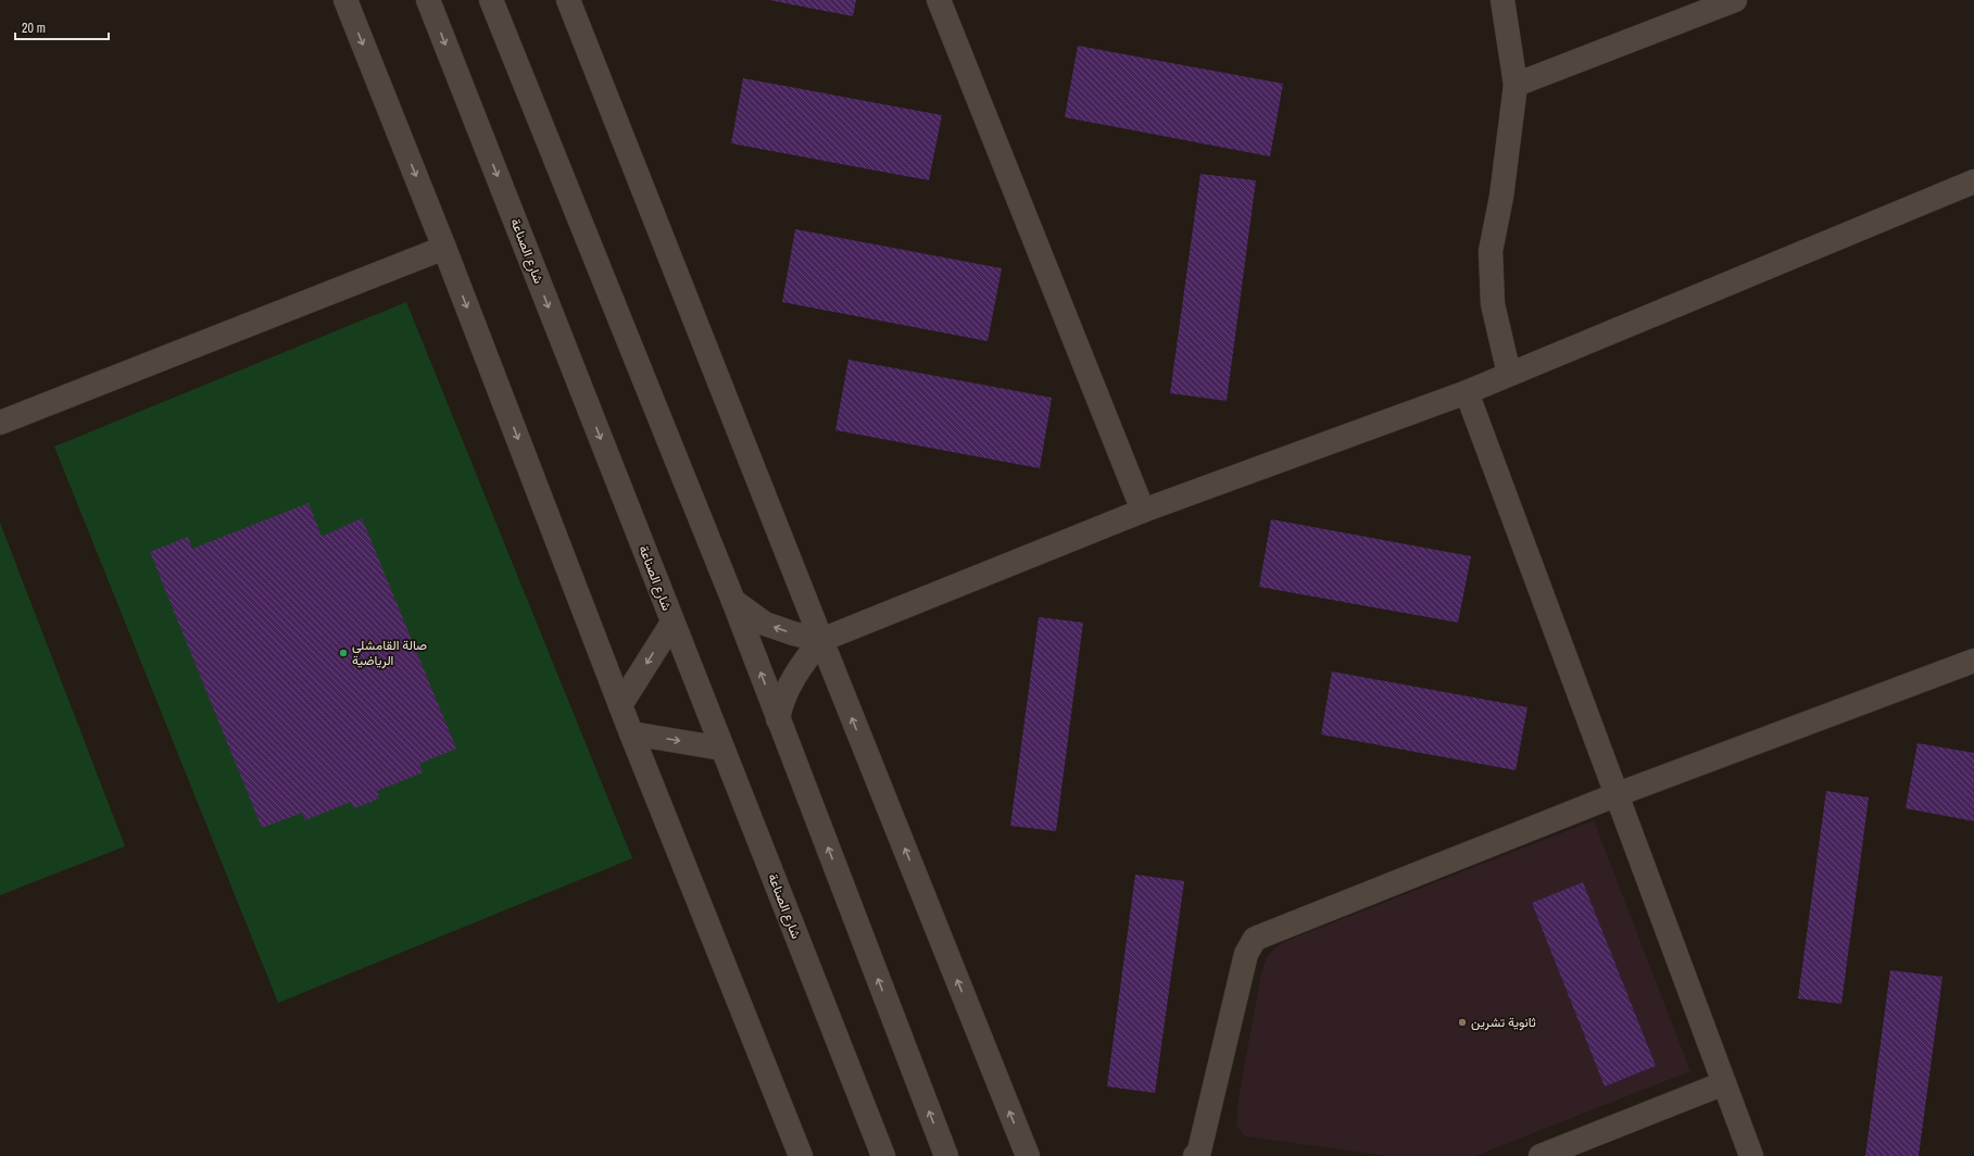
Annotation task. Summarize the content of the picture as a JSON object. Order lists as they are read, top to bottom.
{
  "streets": {
    "street": ["شارع الصناعة"]
  },
  "places": ["صالة القامشلي الرياضية", "ثانوية تشرين"],
  "scale_bar": "20 m"
}
